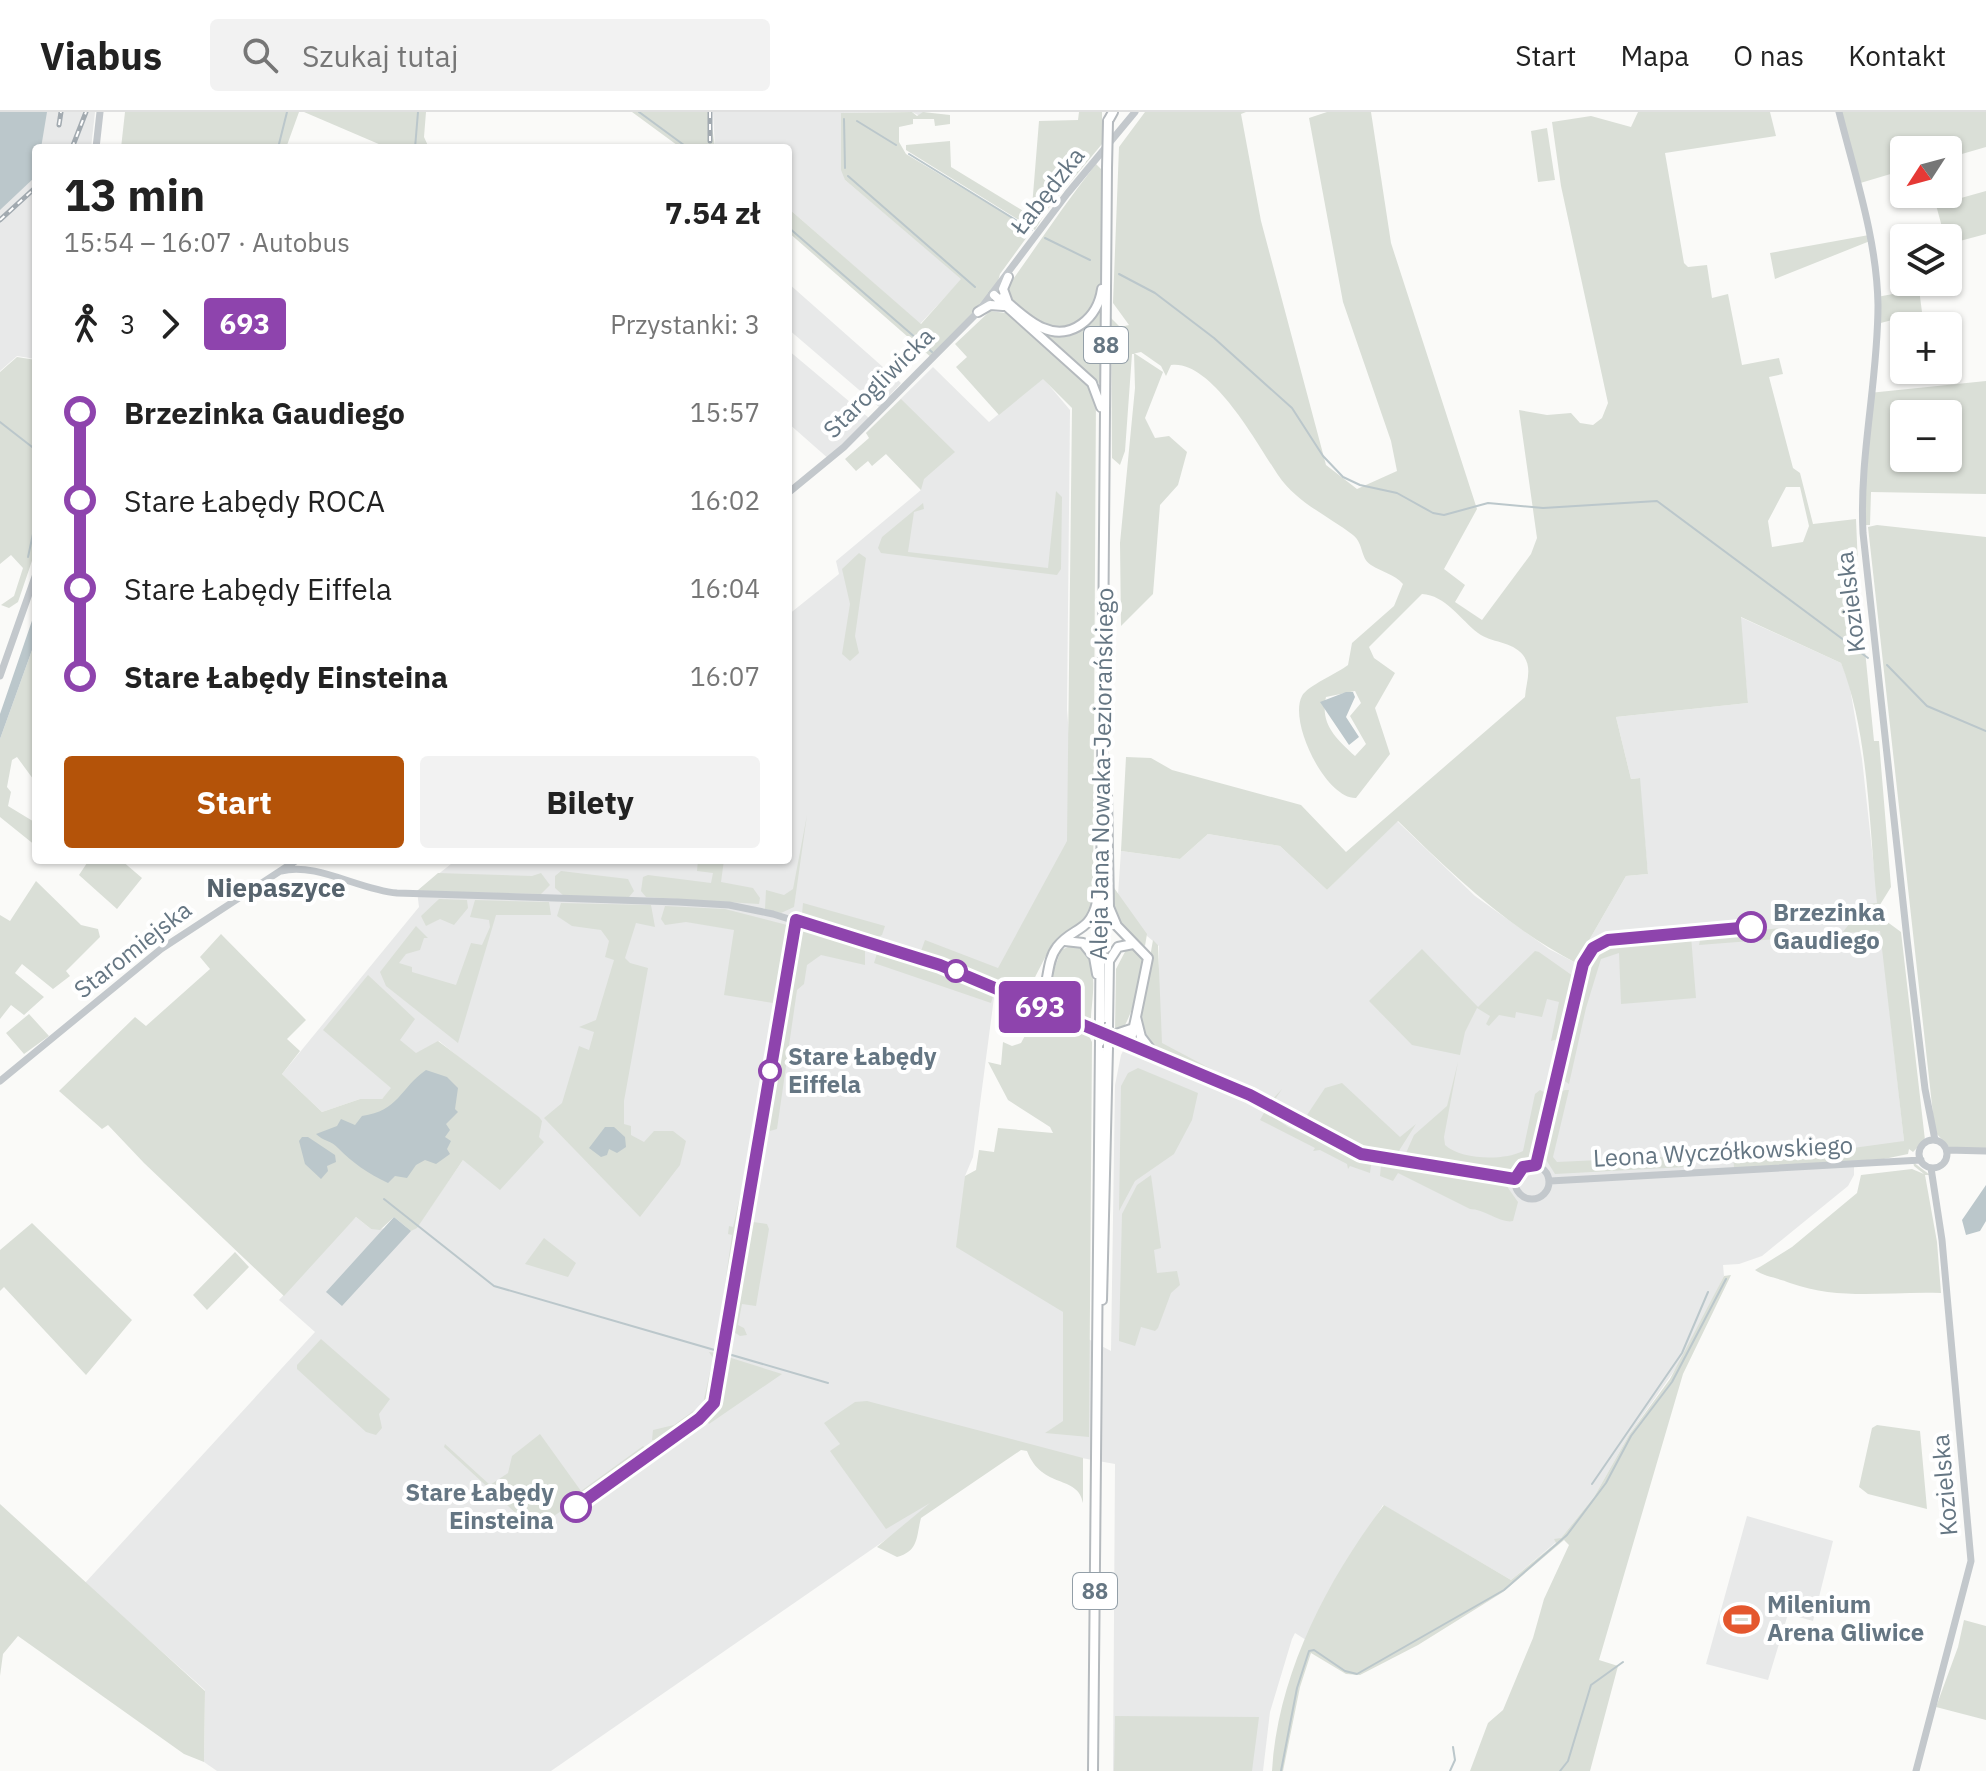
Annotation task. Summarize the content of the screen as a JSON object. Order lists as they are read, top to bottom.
{
  "streets": {
    "main road": ["88", "Aleja Jana Nowaka-Jeziorańskiego"],
    "street": [
      "Łabędzka",
      "Starogliwicka",
      "Kozielska",
      "Staromiejska",
      "Leona Wyczółkowskiego"
    ]
  },
  "crossings": [
    ["Łabędzka", "Starogliwicka"]
  ],
  "districts": ["Niepaszyce"],
  "places": {
    "other": ["Brzezinka Gaudiego", "Stare Łabędy Eiffela", "Stare Łabędy Einsteina"],
    "sports": ["Milenium Arena Gliwice"]
  },
  "lines": ["bus line 693"],
  "north": "bottom left",
  "page": {
    "header": "Viabus",
    "search": "Szukaj tutaj",
    "nav": [
      "Start",
      "Mapa",
      "O nas",
      "Kontakt"
    ],
    "on_map": "693",
    "map_buttons": ["+", "−"],
    "heading": ["13 min", "15:54 – 16:07 · Autobus", "7.54 zł"],
    "legs": ["3", "693", "Przystanki: 3"],
    "list": [
      {
        "name": "Brzezinka Gaudiego",
        "value": "15:57"
      },
      {
        "name": "Stare Łabędy ROCA",
        "value": "16:02"
      },
      {
        "name": "Stare Łabędy Eiffela",
        "value": "16:04"
      },
      {
        "name": "Stare Łabędy Einsteina",
        "value": "16:07"
      }
    ],
    "buttons": ["Start", "Bilety"]
  }
}
